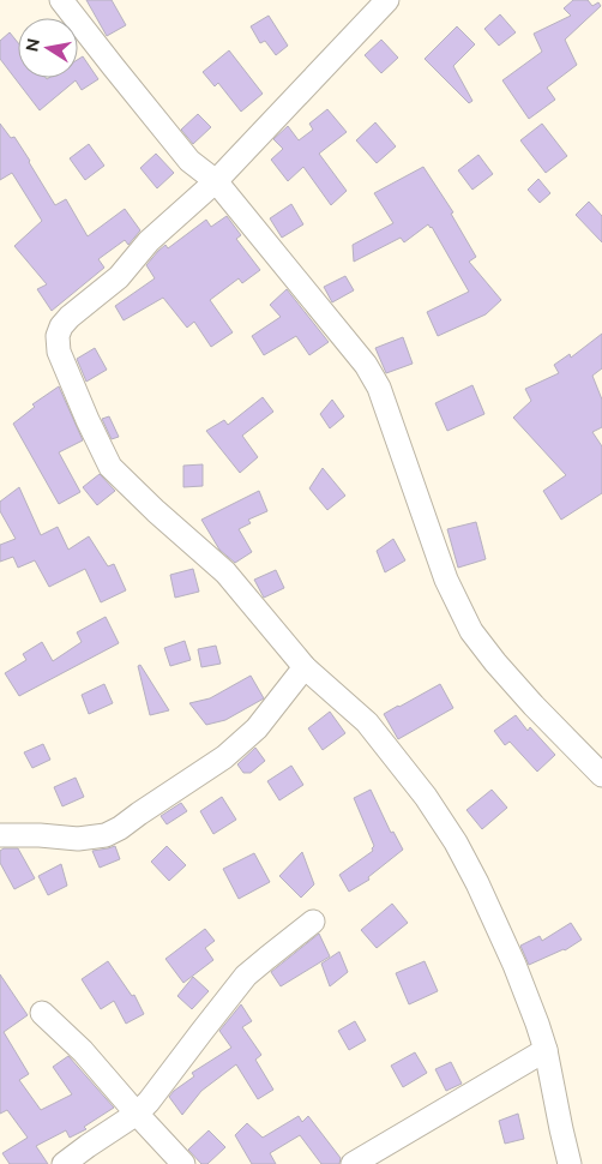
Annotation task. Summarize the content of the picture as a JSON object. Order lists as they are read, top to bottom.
{
  "north": "left"
}
